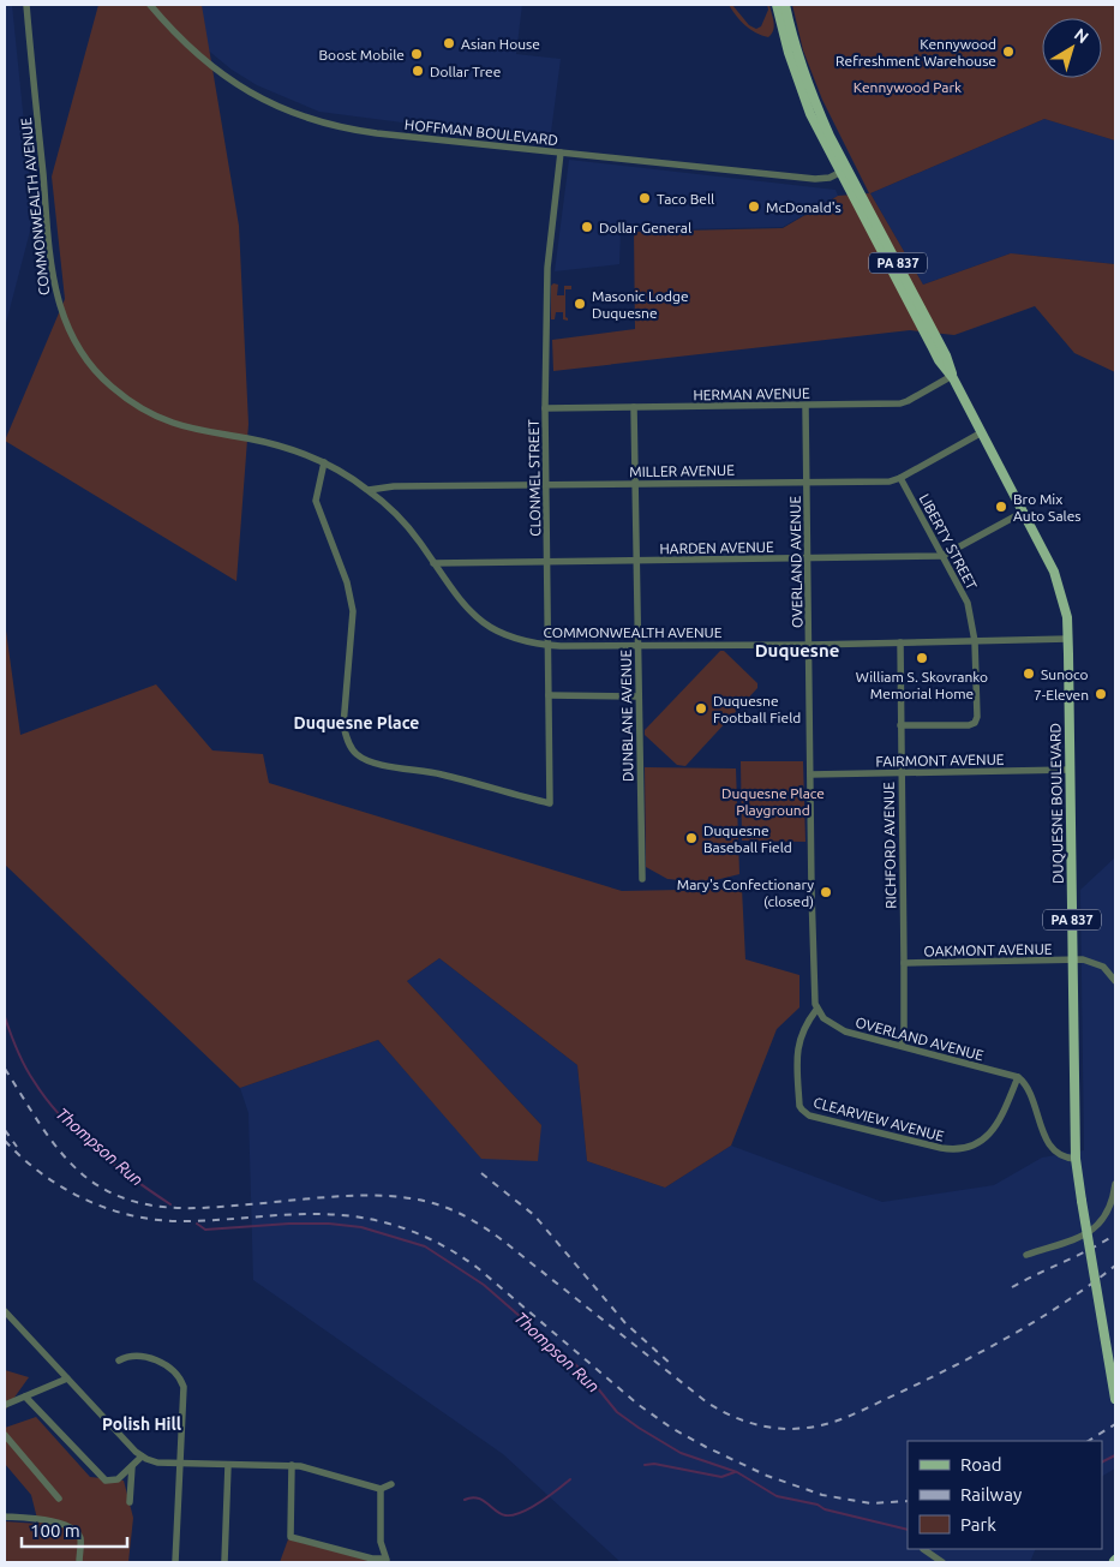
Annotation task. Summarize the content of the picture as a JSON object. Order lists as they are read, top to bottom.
{
  "streets": {
    "main road": ["PA 837", "DUQUESNE BOULEVARD"],
    "street": [
      "HOFFMAN BOULEVARD",
      "COMMONWEALTH AVENUE",
      "HERMAN AVENUE",
      "MILLER AVENUE",
      "CLONMEL STREET",
      "LIBERTY STREET",
      "HARDEN AVENUE",
      "OVERLAND AVENUE",
      "DUNBLANE AVENUE",
      "FAIRMONT AVENUE",
      "RICHFORD AVENUE",
      "OAKMONT AVENUE",
      "CLEARVIEW AVENUE"
    ]
  },
  "crossings": [
    ["HOFFMAN BOULEVARD", "PA 837"],
    ["HOFFMAN BOULEVARD", "CLONMEL STREET"],
    ["HOFFMAN BOULEVARD", "DUQUESNE BOULEVARD"],
    ["COMMONWEALTH AVENUE", "MILLER AVENUE"],
    ["COMMONWEALTH AVENUE", "CLONMEL STREET"],
    ["COMMONWEALTH AVENUE", "LIBERTY STREET"],
    ["COMMONWEALTH AVENUE", "HARDEN AVENUE"],
    ["COMMONWEALTH AVENUE", "OVERLAND AVENUE"],
    ["COMMONWEALTH AVENUE", "DUNBLANE AVENUE"],
    ["COMMONWEALTH AVENUE", "DUQUESNE BOULEVARD"],
    ["COMMONWEALTH AVENUE", "RICHFORD AVENUE"],
    ["PA 837", "DUQUESNE BOULEVARD"],
    ["HERMAN AVENUE", "CLONMEL STREET"],
    ["HERMAN AVENUE", "OVERLAND AVENUE"],
    ["HERMAN AVENUE", "DUNBLANE AVENUE"],
    ["HERMAN AVENUE", "DUQUESNE BOULEVARD"],
    ["MILLER AVENUE", "CLONMEL STREET"],
    ["MILLER AVENUE", "LIBERTY STREET"],
    ["MILLER AVENUE", "OVERLAND AVENUE"],
    ["MILLER AVENUE", "DUNBLANE AVENUE"],
    ["MILLER AVENUE", "DUQUESNE BOULEVARD"],
    ["CLONMEL STREET", "HARDEN AVENUE"],
    ["LIBERTY STREET", "HARDEN AVENUE"],
    ["LIBERTY STREET", "RICHFORD AVENUE"],
    ["HARDEN AVENUE", "OVERLAND AVENUE"],
    ["HARDEN AVENUE", "DUNBLANE AVENUE"],
    ["HARDEN AVENUE", "DUQUESNE BOULEVARD"],
    ["OVERLAND AVENUE", "FAIRMONT AVENUE"],
    ["OVERLAND AVENUE", "RICHFORD AVENUE"],
    ["OVERLAND AVENUE", "CLEARVIEW AVENUE"],
    ["FAIRMONT AVENUE", "DUQUESNE BOULEVARD"],
    ["FAIRMONT AVENUE", "RICHFORD AVENUE"],
    ["DUQUESNE BOULEVARD", "OAKMONT AVENUE"],
    ["RICHFORD AVENUE", "OAKMONT AVENUE"]
  ],
  "districts": ["Duquesne", "Duquesne Place", "Polish Hill"],
  "water": ["Thompson Run"],
  "parks": ["Kennywood Park", "Duquesne Place Playground"],
  "places": [
    "Asian House",
    "Kennywood Refreshment Warehouse",
    "Boost Mobile",
    "Dollar Tree",
    "Taco Bell",
    "McDonald's",
    "Dollar General",
    "Masonic Lodge Duquesne",
    "Bro Mix Auto Sales",
    "William S. Skovranko Memorial Home",
    "Sunoco",
    "7-Eleven",
    "Duquesne Football Field",
    "Duquesne Baseball Field",
    "Mary's Confectionary (closed)"
  ],
  "legend": ["Road", "Railway", "Park"],
  "scale_bar": "100 m",
  "north": "top right"
}
